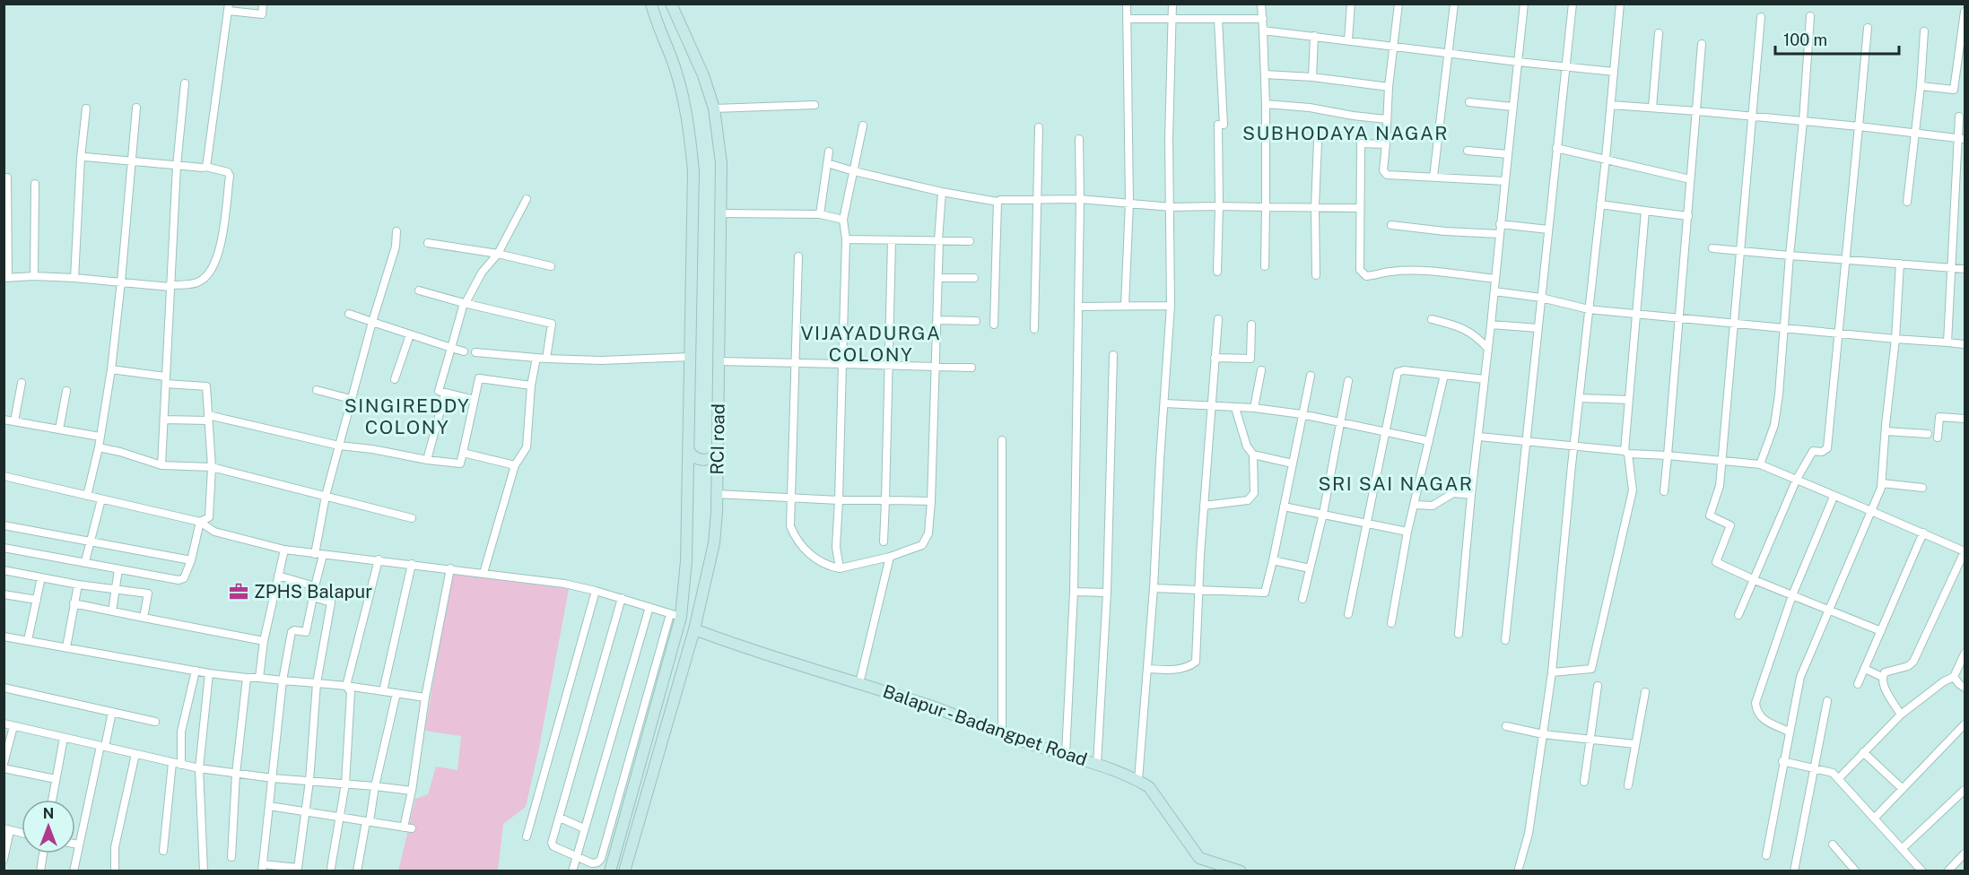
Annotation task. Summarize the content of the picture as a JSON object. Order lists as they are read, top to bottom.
{
  "streets": {
    "main road": ["RCI road", "Balapur - Badangpet Road"]
  },
  "crossings": [
    ["RCI road", "Balapur - Badangpet Road"]
  ],
  "districts": [
    "SUBHODAYA NAGAR",
    "VIJAYADURGA COLONY",
    "SINGIREDDY COLONY",
    "SRI SAI NAGAR"
  ],
  "places": {
    "office": ["ZPHS Balapur"]
  },
  "scale_bar": "100 m",
  "north": "top"
}
